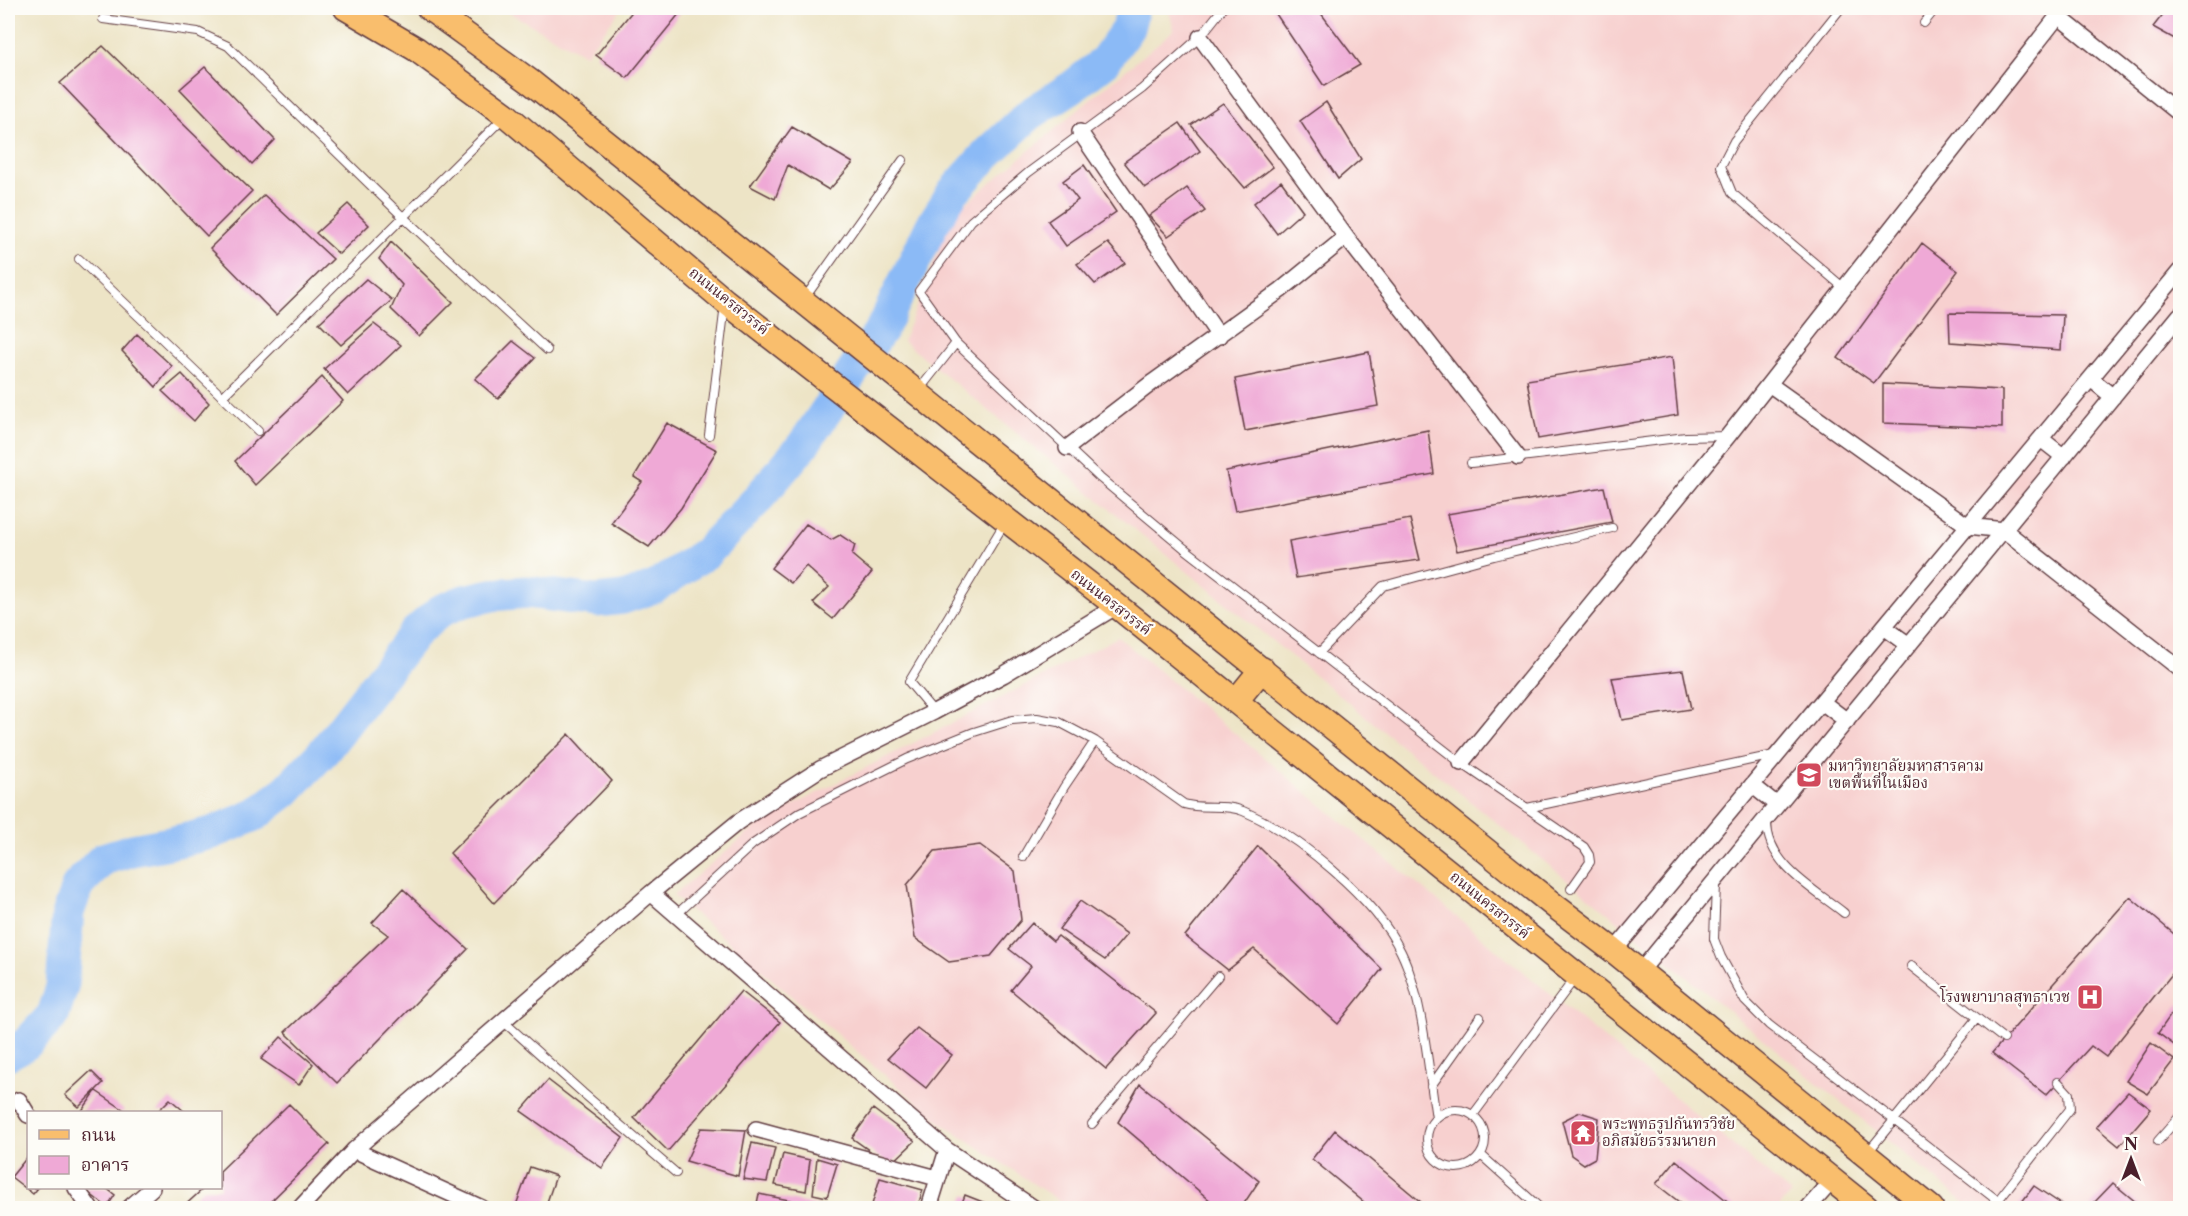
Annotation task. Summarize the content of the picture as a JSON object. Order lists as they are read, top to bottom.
{
  "streets": {
    "main road": ["ถนนนครสวรรค์"]
  },
  "places": {
    "school or university": ["มหาวิทยาลัยมหาสารคาม เขตพื้นที่ในเมือง"],
    "hospital": ["โรงพยาบาลสุทธาเวช"],
    "temple": ["พระพุทธรูปกันทรวิชัย อภิสมัยธรรมนายก"]
  },
  "legend": ["ถนน", "อาคาร"],
  "north": "top"
}
